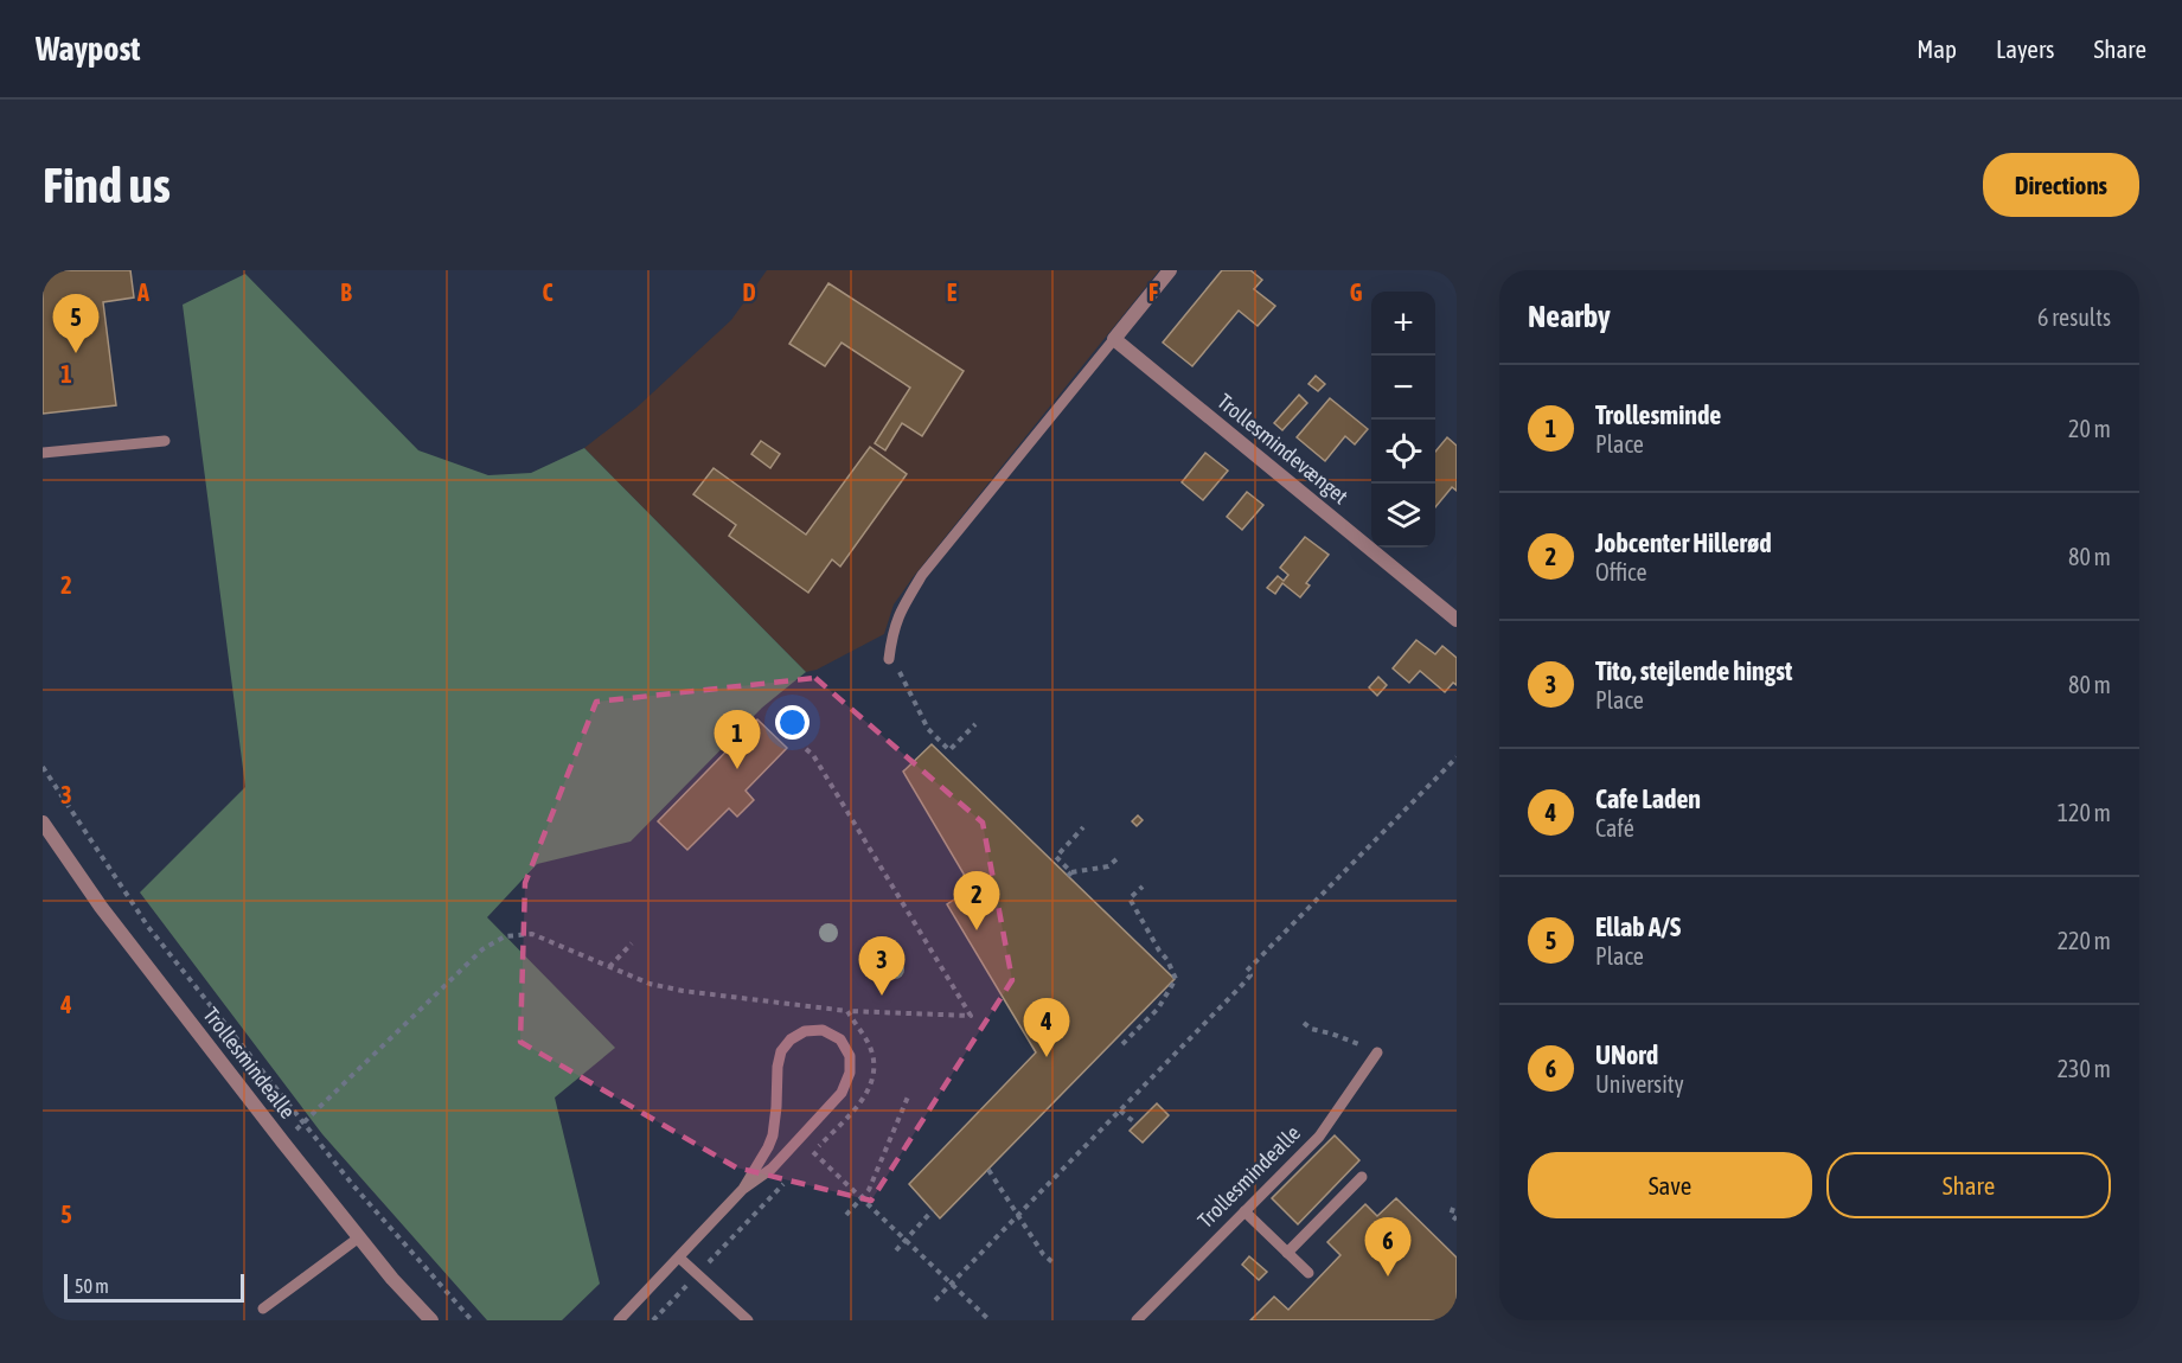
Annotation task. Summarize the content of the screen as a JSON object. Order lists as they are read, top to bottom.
{
  "streets": {
    "street": ["Trollesmindevænget", "Trollesmindealle"]
  },
  "scale_bar": "50 m",
  "page": {
    "header": "Waypost",
    "nav": ["Map", "Layers", "Share"],
    "buttons": [
      "Directions",
      ["Save", "Share"]
    ],
    "title": "Find us",
    "heading": ["Nearby", "6 results"],
    "map_buttons": ["+", "−"],
    "pins": [
      "5",
      "1",
      "2",
      "3",
      "4",
      "6"
    ],
    "list": [
      {
        "mark": "1",
        "name": "Trollesminde",
        "note": "Place",
        "value": "20 m"
      },
      {
        "mark": "2",
        "name": "Jobcenter Hillerød",
        "note": "Office",
        "value": "80 m"
      },
      {
        "mark": "3",
        "name": "Tito, stejlende hingst",
        "note": "Place",
        "value": "80 m"
      },
      {
        "mark": "4",
        "name": "Cafe Laden",
        "note": "Café",
        "value": "120 m"
      },
      {
        "mark": "5",
        "name": "Ellab A/S",
        "note": "Place",
        "value": "220 m"
      },
      {
        "mark": "6",
        "name": "UNord",
        "note": "University",
        "value": "230 m"
      }
    ],
    "scale": "50 m"
  },
  "grid": {
    "columns": [
      "A",
      "B",
      "C",
      "D",
      "E",
      "F",
      "G"
    ],
    "rows": [
      "1",
      "2",
      "3",
      "4",
      "5"
    ]
  }
}
